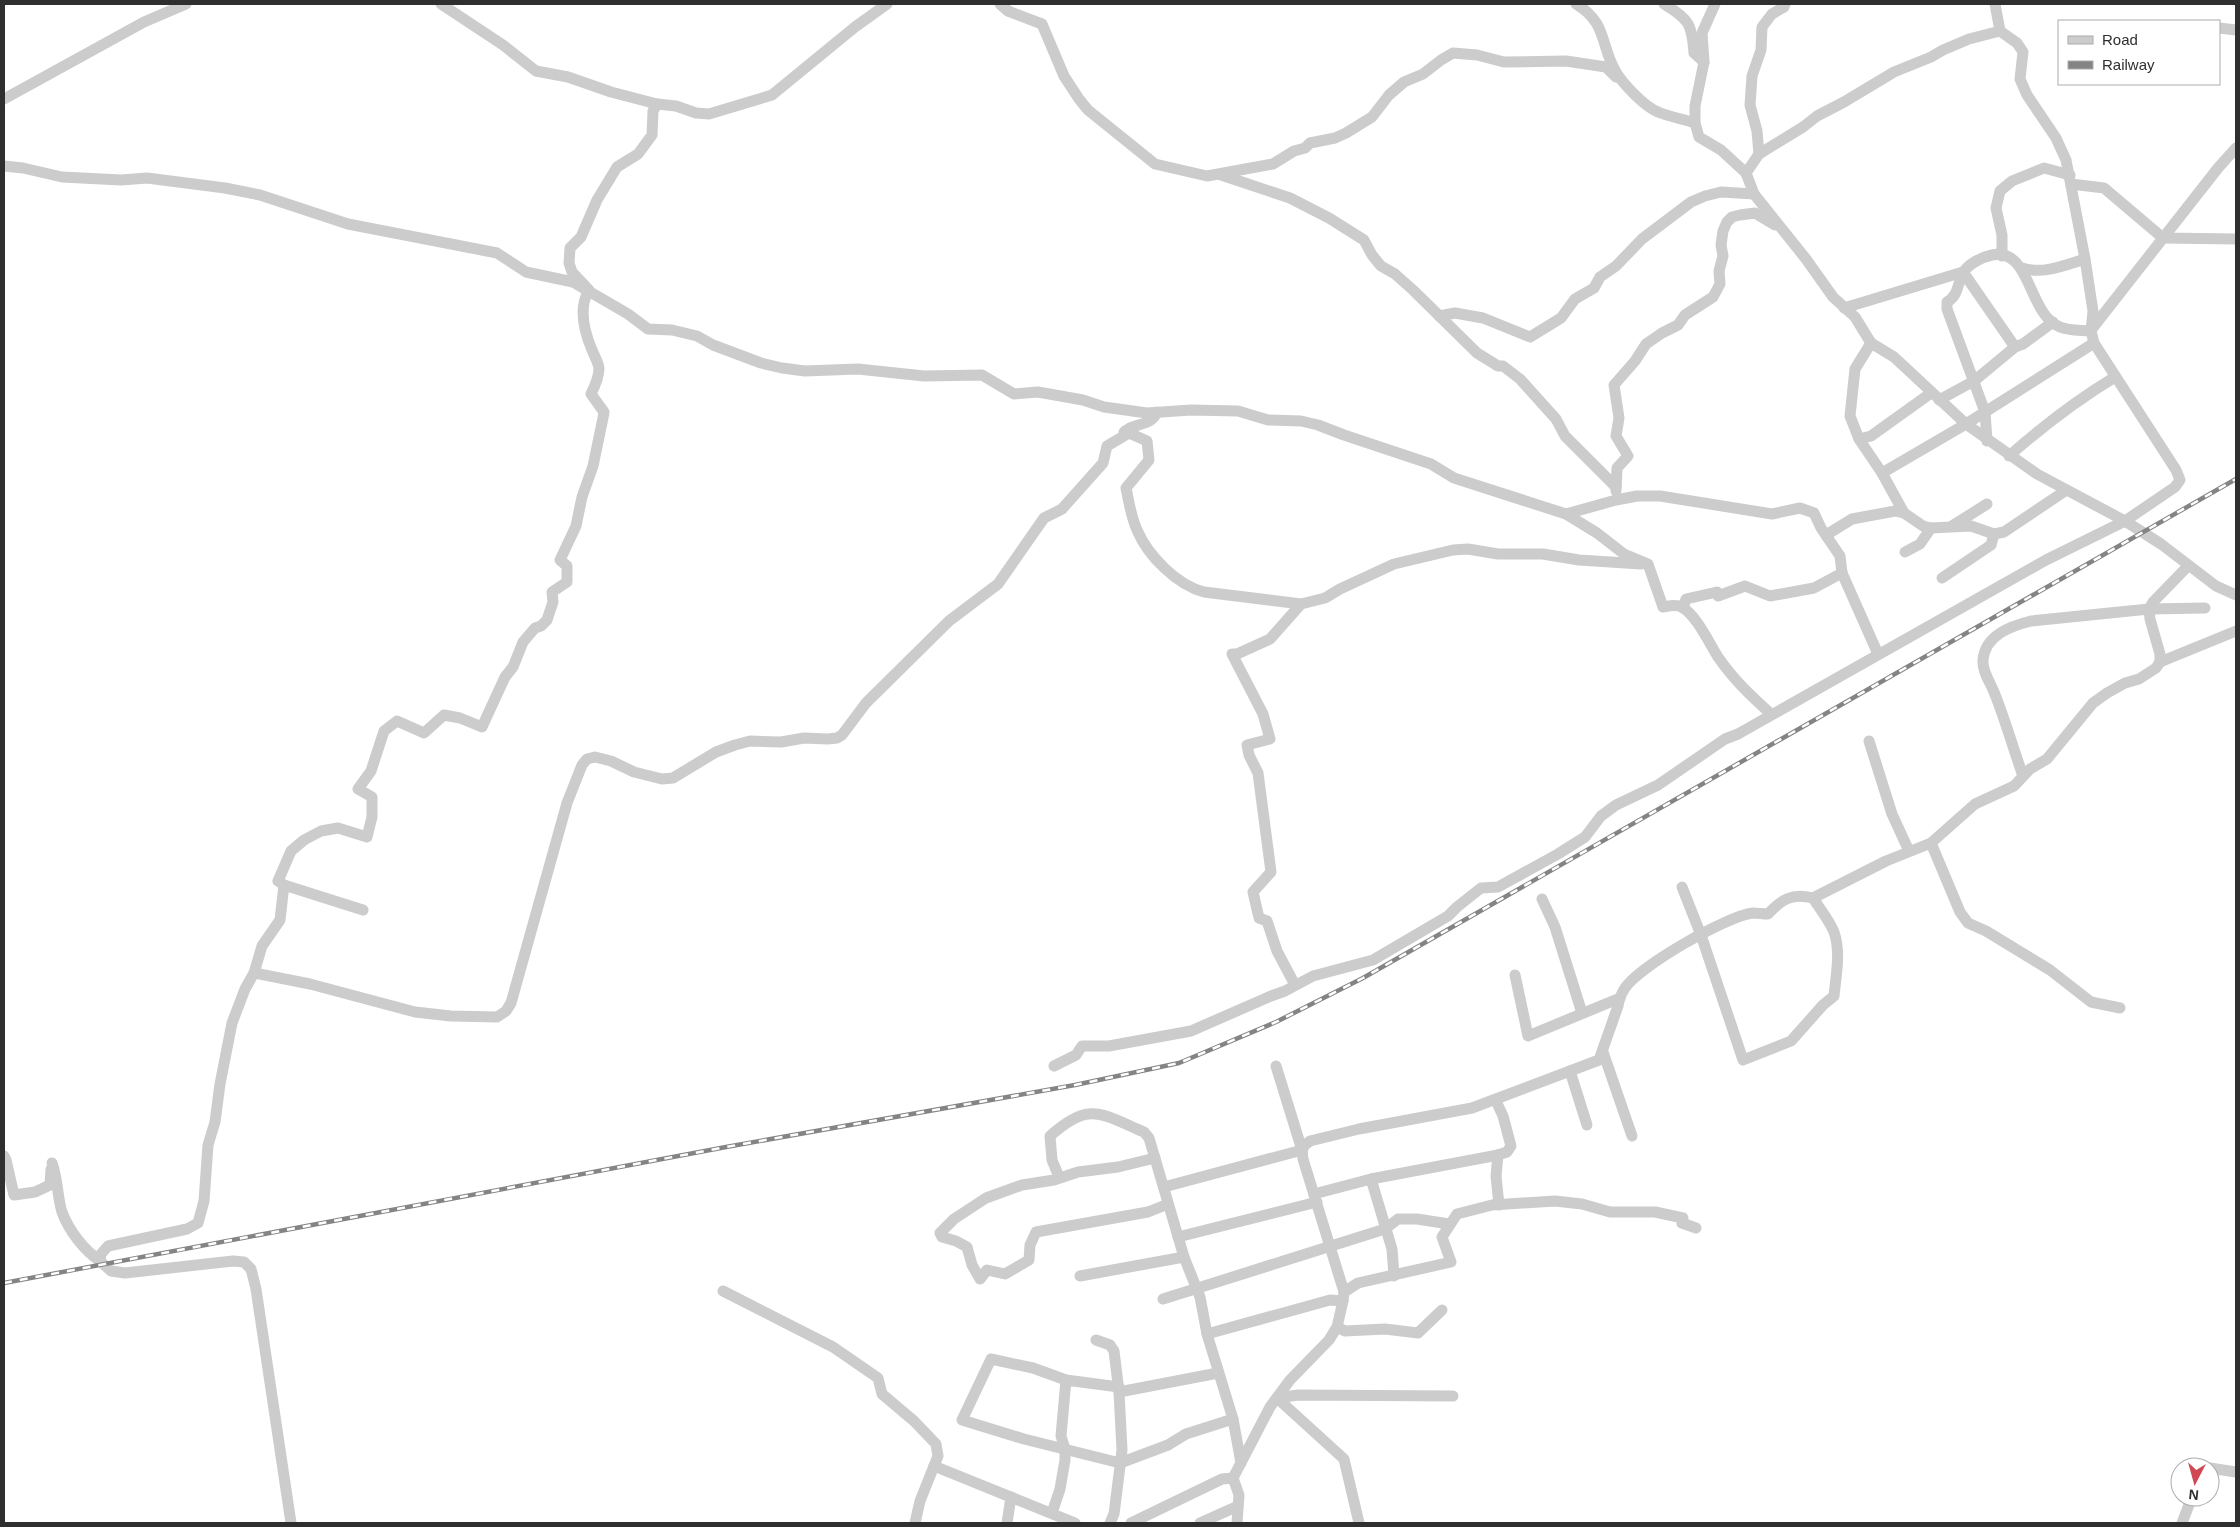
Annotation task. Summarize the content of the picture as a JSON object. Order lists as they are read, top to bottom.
{
  "legend": ["Road", "Railway"],
  "north": "bottom"
}
